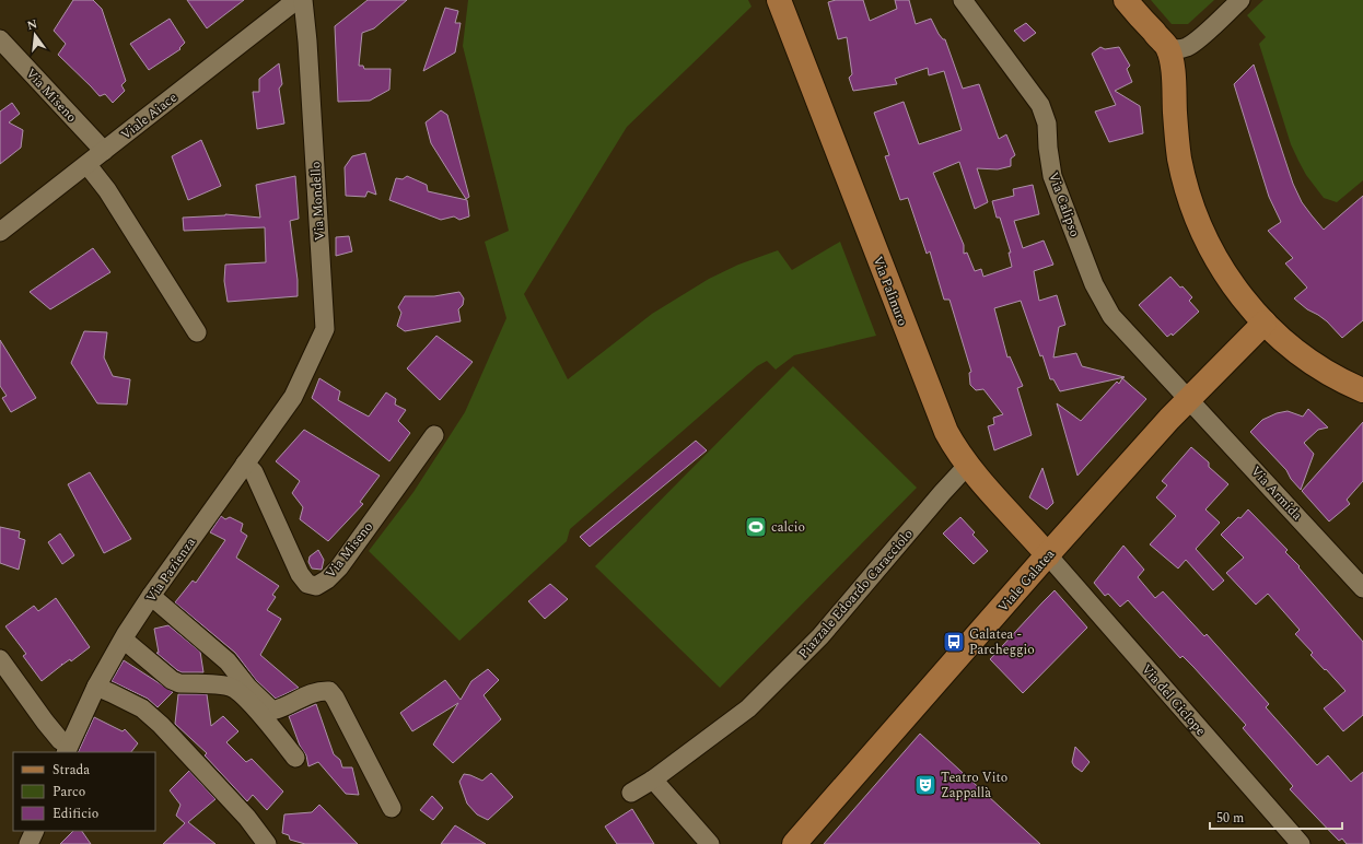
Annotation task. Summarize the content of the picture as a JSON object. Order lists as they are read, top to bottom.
{
  "streets": {
    "main road": ["Via Palinuro", "Viale Galatea"],
    "street": [
      "Via Miseno",
      "Viale Aiace",
      "Via Mondello",
      "Via Calipso",
      "Via Armida",
      "Via Pazienza",
      "Piazzale Edoardo Caracciolo",
      "Via del Ciclope"
    ]
  },
  "crossings": [
    ["Via Miseno", "Viale Aiace"],
    ["Via Miseno", "Via Pazienza"],
    ["Via Mondello", "Via Pazienza"],
    ["Via Calipso", "Via Armida"],
    ["Via Calipso", "Viale Galatea"],
    ["Via Palinuro", "Viale Galatea"],
    ["Via Palinuro", "Piazzale Edoardo Caracciolo"],
    ["Via Palinuro", "Via del Ciclope"],
    ["Via Armida", "Viale Galatea"],
    ["Viale Galatea", "Via del Ciclope"]
  ],
  "places": {
    "sports": ["calcio"],
    "bus stop": ["Galatea - Parcheggio"],
    "theatre": ["Teatro Vito Zappallà"]
  },
  "legend": ["Strada", "Parco", "Edificio"],
  "scale_bar": "50 m",
  "north": "top"
}
